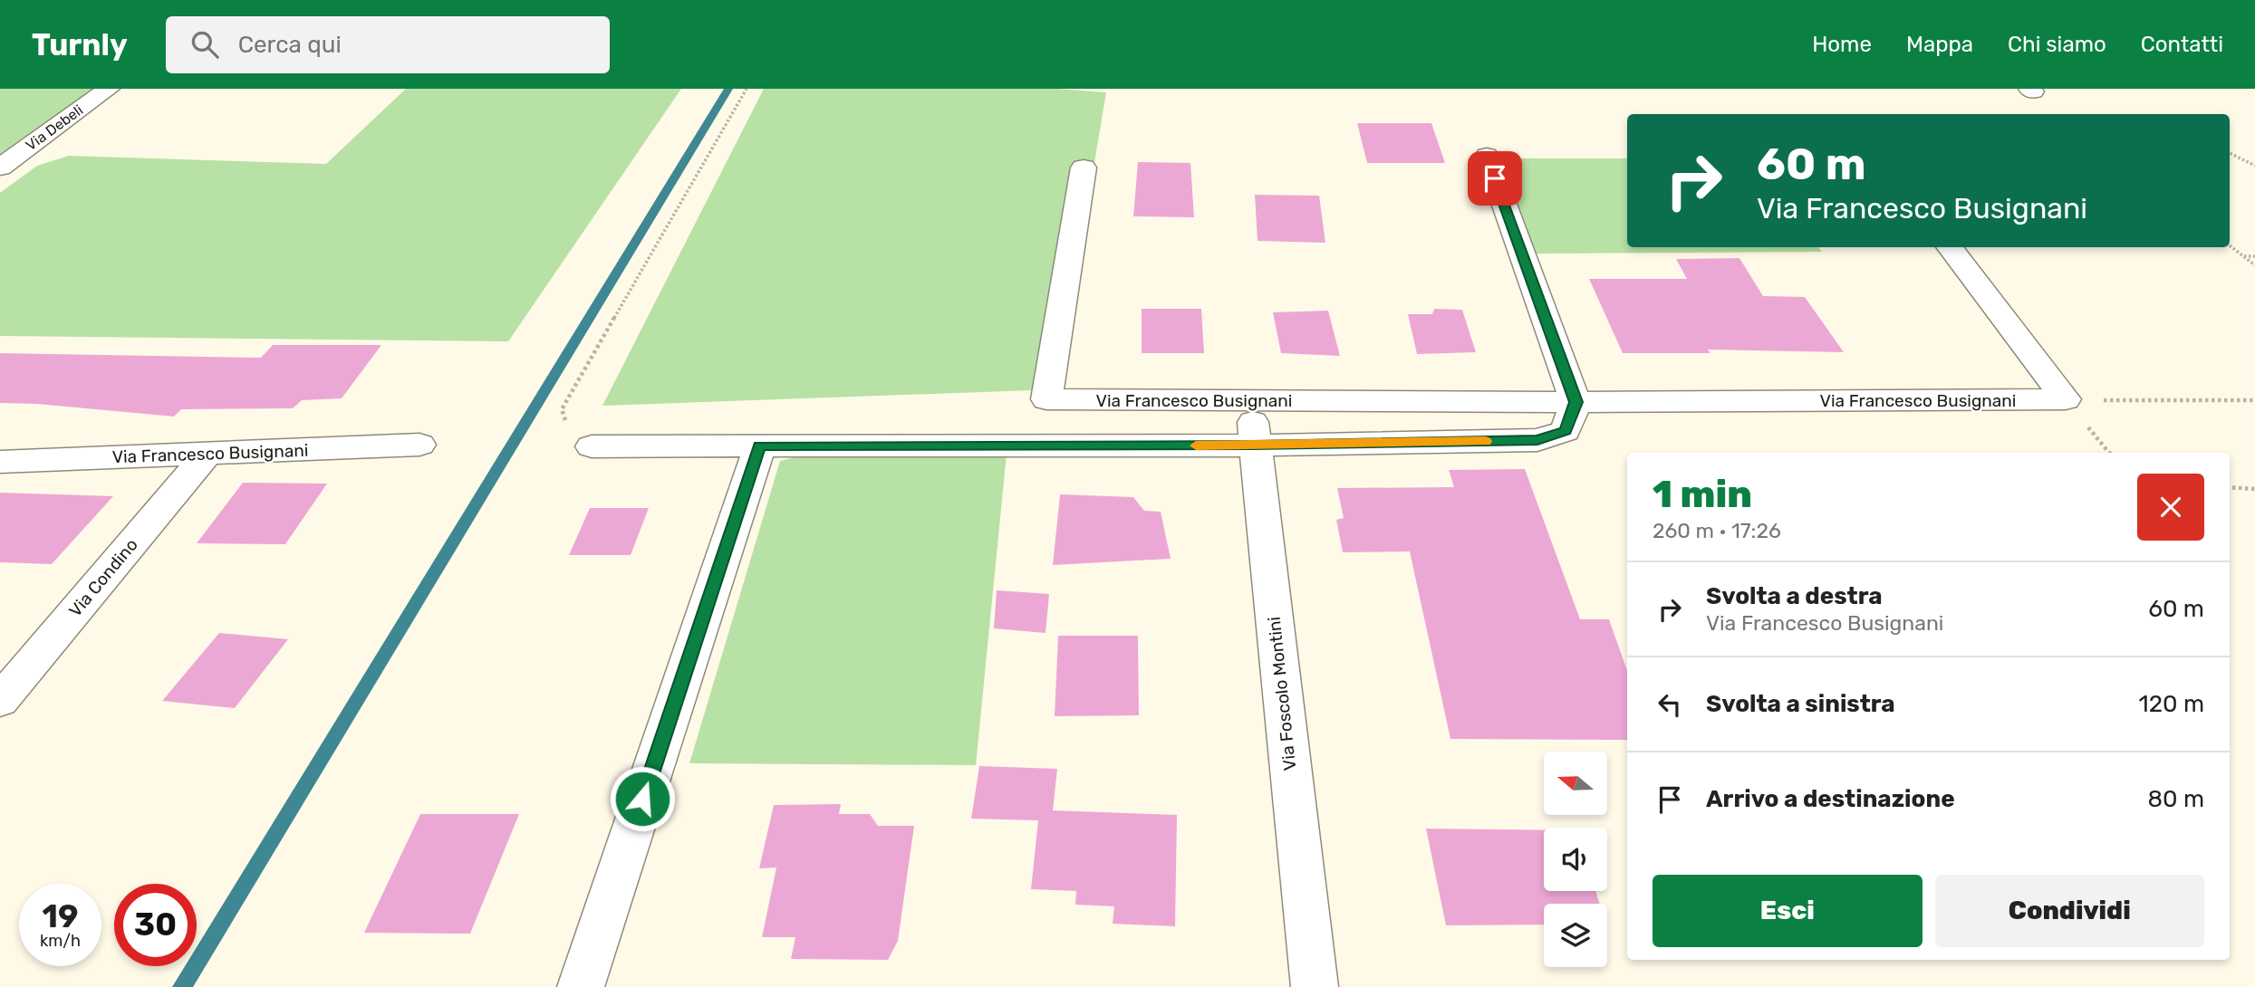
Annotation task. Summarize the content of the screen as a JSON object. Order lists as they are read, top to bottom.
{
  "streets": {
    "street": [
      "Via Debeli",
      "Via Francesco Busignani",
      "Via Condino",
      "Via Foscolo Montini"
    ]
  },
  "crossings": [
    ["Via Francesco Busignani", "Via Condino"],
    ["Via Francesco Busignani", "Via Foscolo Montini"]
  ],
  "north": "left",
  "page": {
    "header": "Turnly",
    "search": "Cerca qui",
    "nav": [
      "Home",
      "Mappa",
      "Chi siamo",
      "Contatti"
    ],
    "turn": ["60 m", "Via Francesco Busignani"],
    "heading": ["1 min", "260 m · 17:26"],
    "list": [
      {
        "name": "Svolta a destra",
        "note": "Via Francesco Busignani",
        "value": "60 m"
      },
      {
        "name": "Svolta a sinistra",
        "value": "120 m"
      },
      {
        "name": "Arrivo a destinazione",
        "value": "80 m"
      }
    ],
    "buttons": ["Esci", "Condividi"],
    "speed": "19 km/h",
    "limit": "30"
  }
}
